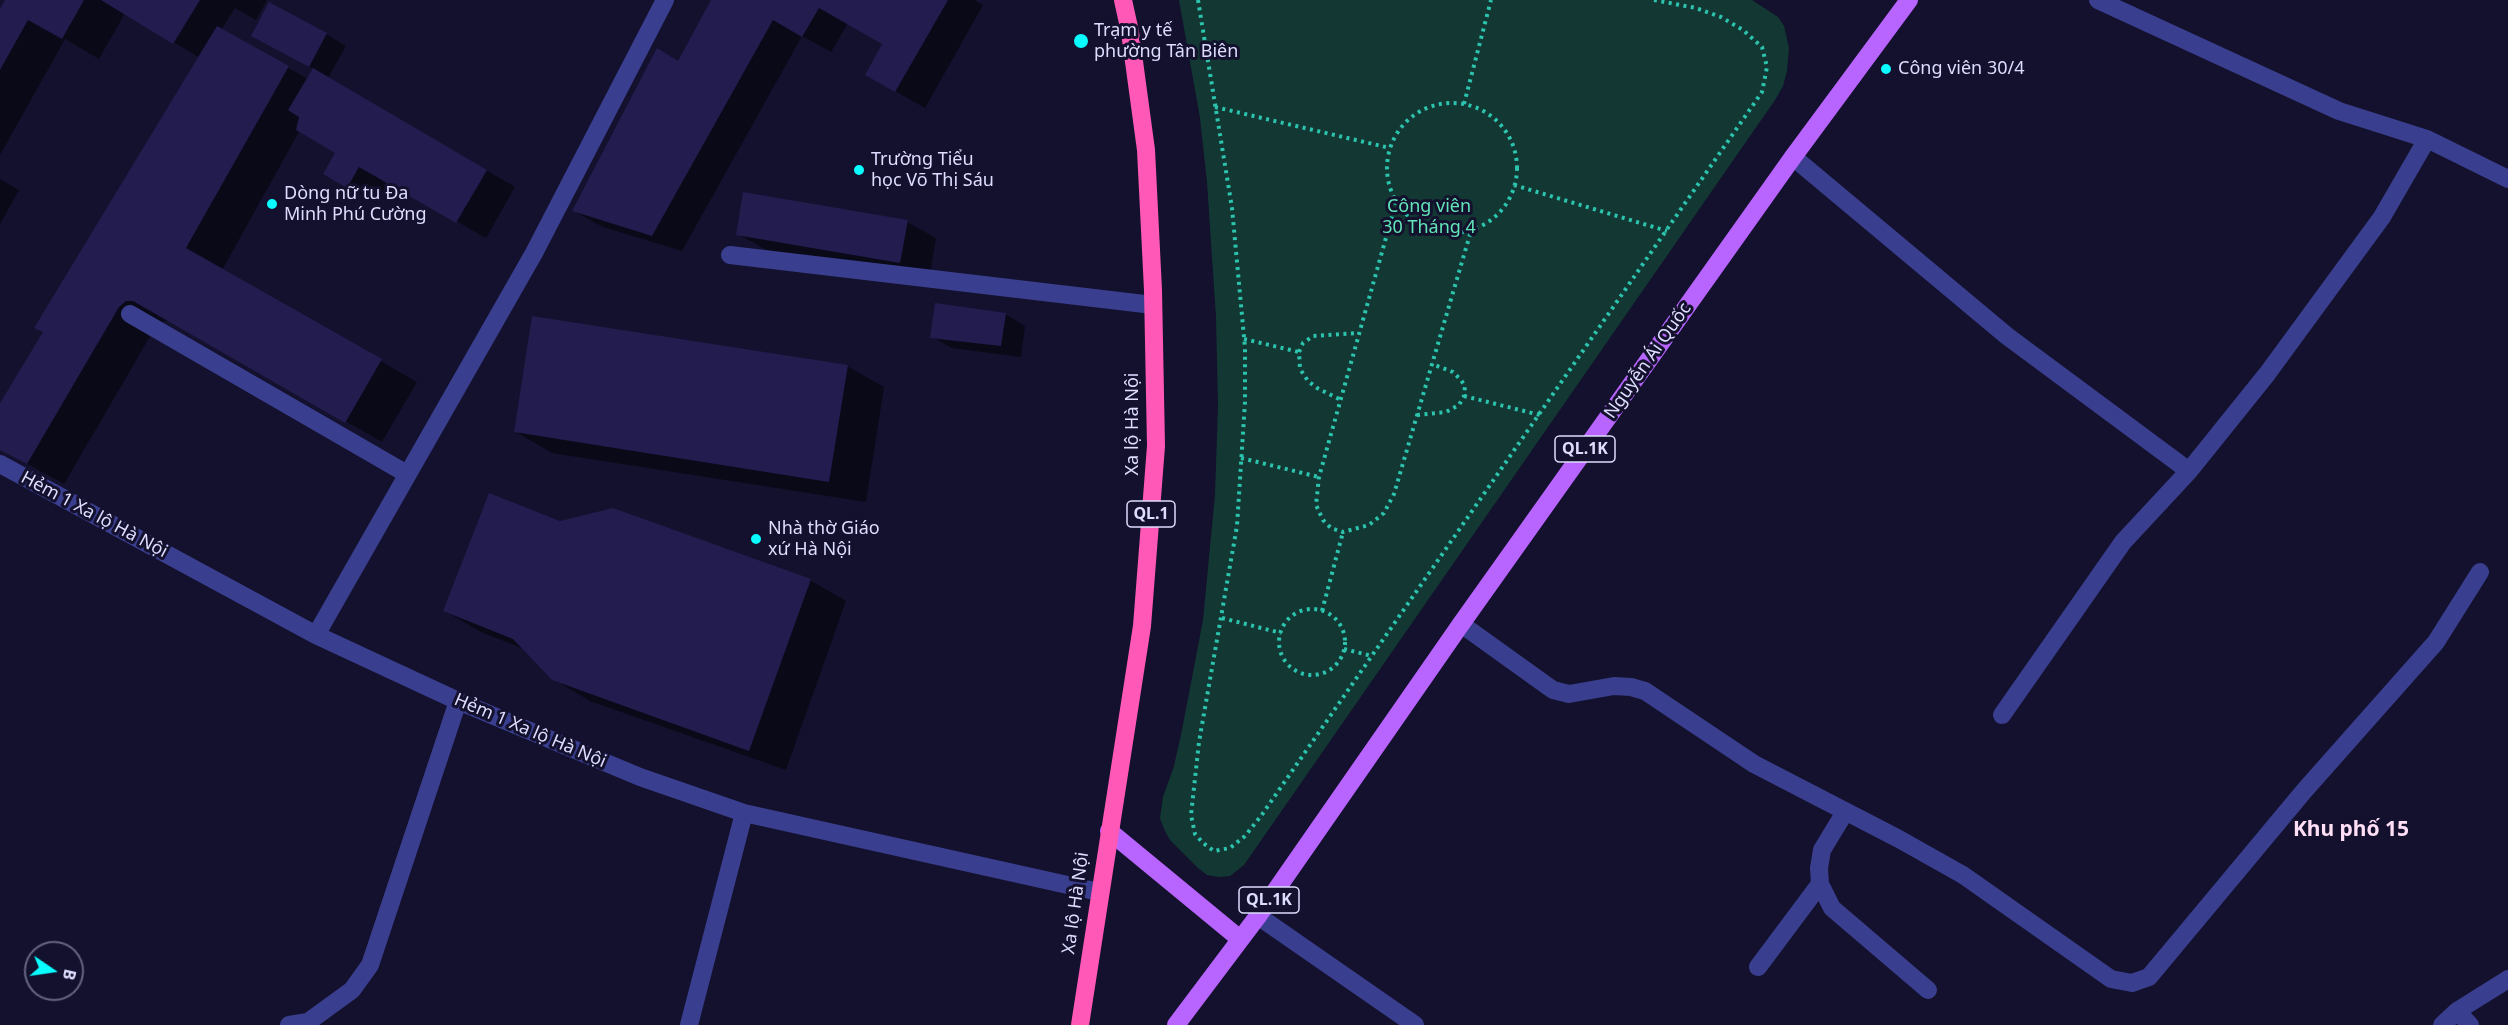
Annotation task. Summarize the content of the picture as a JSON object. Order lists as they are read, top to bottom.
{
  "streets": {
    "highway": ["Xa lộ Hà Nội", "QL.1"],
    "main road": ["Nguyễn Ái Quốc", "QL.1K"],
    "street": ["Hẻm 1 Xa lộ Hà Nội"]
  },
  "crossings": [
    ["Nguyễn Ái Quốc", "QL.1K"],
    ["Xa lộ Hà Nội", "Hẻm 1 Xa lộ Hà Nội"]
  ],
  "districts": ["Khu phố 15"],
  "parks": ["Công viên 30 Tháng 4"],
  "places": [
    "Trạm y tế phường Tân Biên",
    "Công viên 30/4",
    "Trường Tiểu học Võ Thị Sáu",
    "Dòng nữ tu Đa Minh Phú Cường",
    "Nhà thờ Giáo xứ Hà Nội"
  ],
  "north": "right"
}
